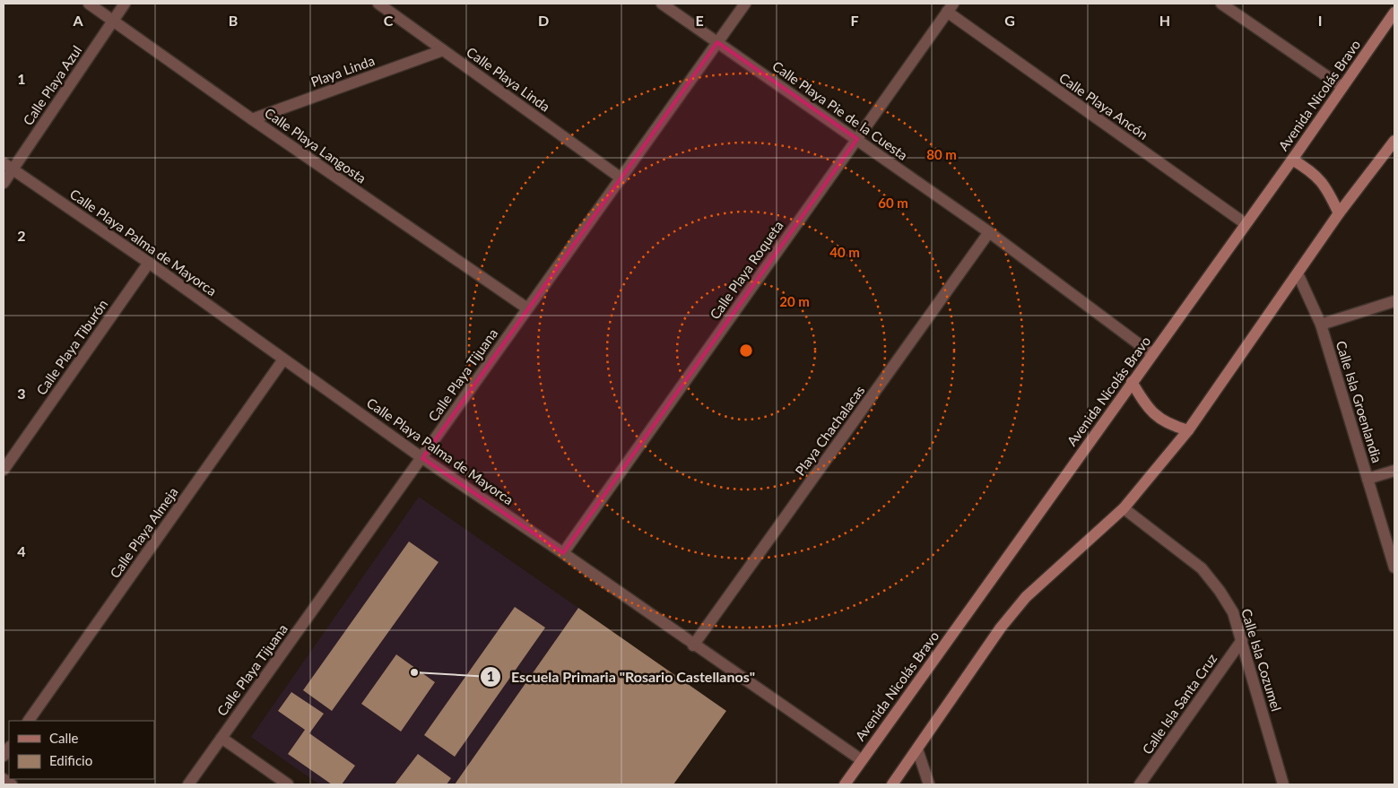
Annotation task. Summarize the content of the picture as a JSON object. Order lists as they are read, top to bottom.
{
  "streets": {
    "street": [
      "Playa Linda",
      "Calle Playa Linda",
      "Calle Playa Azul",
      "Avenida Nicolás Bravo",
      "Calle Playa Ancón",
      "Calle Playa Pie de la Cuesta",
      "Calle Playa Langosta",
      "Calle Playa Palma de Mayorca",
      "Calle Playa Roqueta",
      "Calle Playa Tiburón",
      "Calle Playa Tijuana",
      "Calle Isla Groenlandia",
      "Playa Chachalacas",
      "Calle Playa Almeja",
      "Calle Isla Cozumel",
      "Calle Isla Santa Cruz"
    ]
  },
  "crossings": [
    ["Playa Linda", "Calle Playa Linda"],
    ["Playa Linda", "Calle Playa Langosta"],
    ["Calle Playa Linda", "Calle Playa Tijuana"],
    ["Calle Playa Azul", "Calle Playa Langosta"],
    ["Calle Playa Azul", "Calle Playa Palma de Mayorca"],
    ["Avenida Nicolás Bravo", "Calle Playa Ancón"],
    ["Avenida Nicolás Bravo", "Calle Playa Pie de la Cuesta"],
    ["Avenida Nicolás Bravo", "Calle Playa Palma de Mayorca"],
    ["Calle Playa Ancón", "Calle Playa Roqueta"],
    ["Calle Playa Pie de la Cuesta", "Calle Playa Roqueta"],
    ["Calle Playa Pie de la Cuesta", "Calle Playa Tijuana"],
    ["Calle Playa Pie de la Cuesta", "Playa Chachalacas"],
    ["Calle Playa Langosta", "Calle Playa Tijuana"],
    ["Calle Playa Palma de Mayorca", "Calle Playa Roqueta"],
    ["Calle Playa Palma de Mayorca", "Calle Playa Tiburón"],
    ["Calle Playa Palma de Mayorca", "Calle Playa Tijuana"],
    ["Calle Playa Palma de Mayorca", "Playa Chachalacas"],
    ["Calle Playa Palma de Mayorca", "Calle Playa Almeja"],
    ["Calle Isla Cozumel", "Calle Isla Santa Cruz"]
  ],
  "places": ["Escuela Primaria \"Rosario Castellanos\""],
  "legend": ["Calle", "Edificio"],
  "grid": {
    "columns": [
      "A",
      "B",
      "C",
      "D",
      "E",
      "F",
      "G",
      "H",
      "I"
    ],
    "rows": [
      "1",
      "2",
      "3",
      "4"
    ]
  },
  "rings": [
    "80 m",
    "60 m",
    "40 m",
    "20 m"
  ]
}
